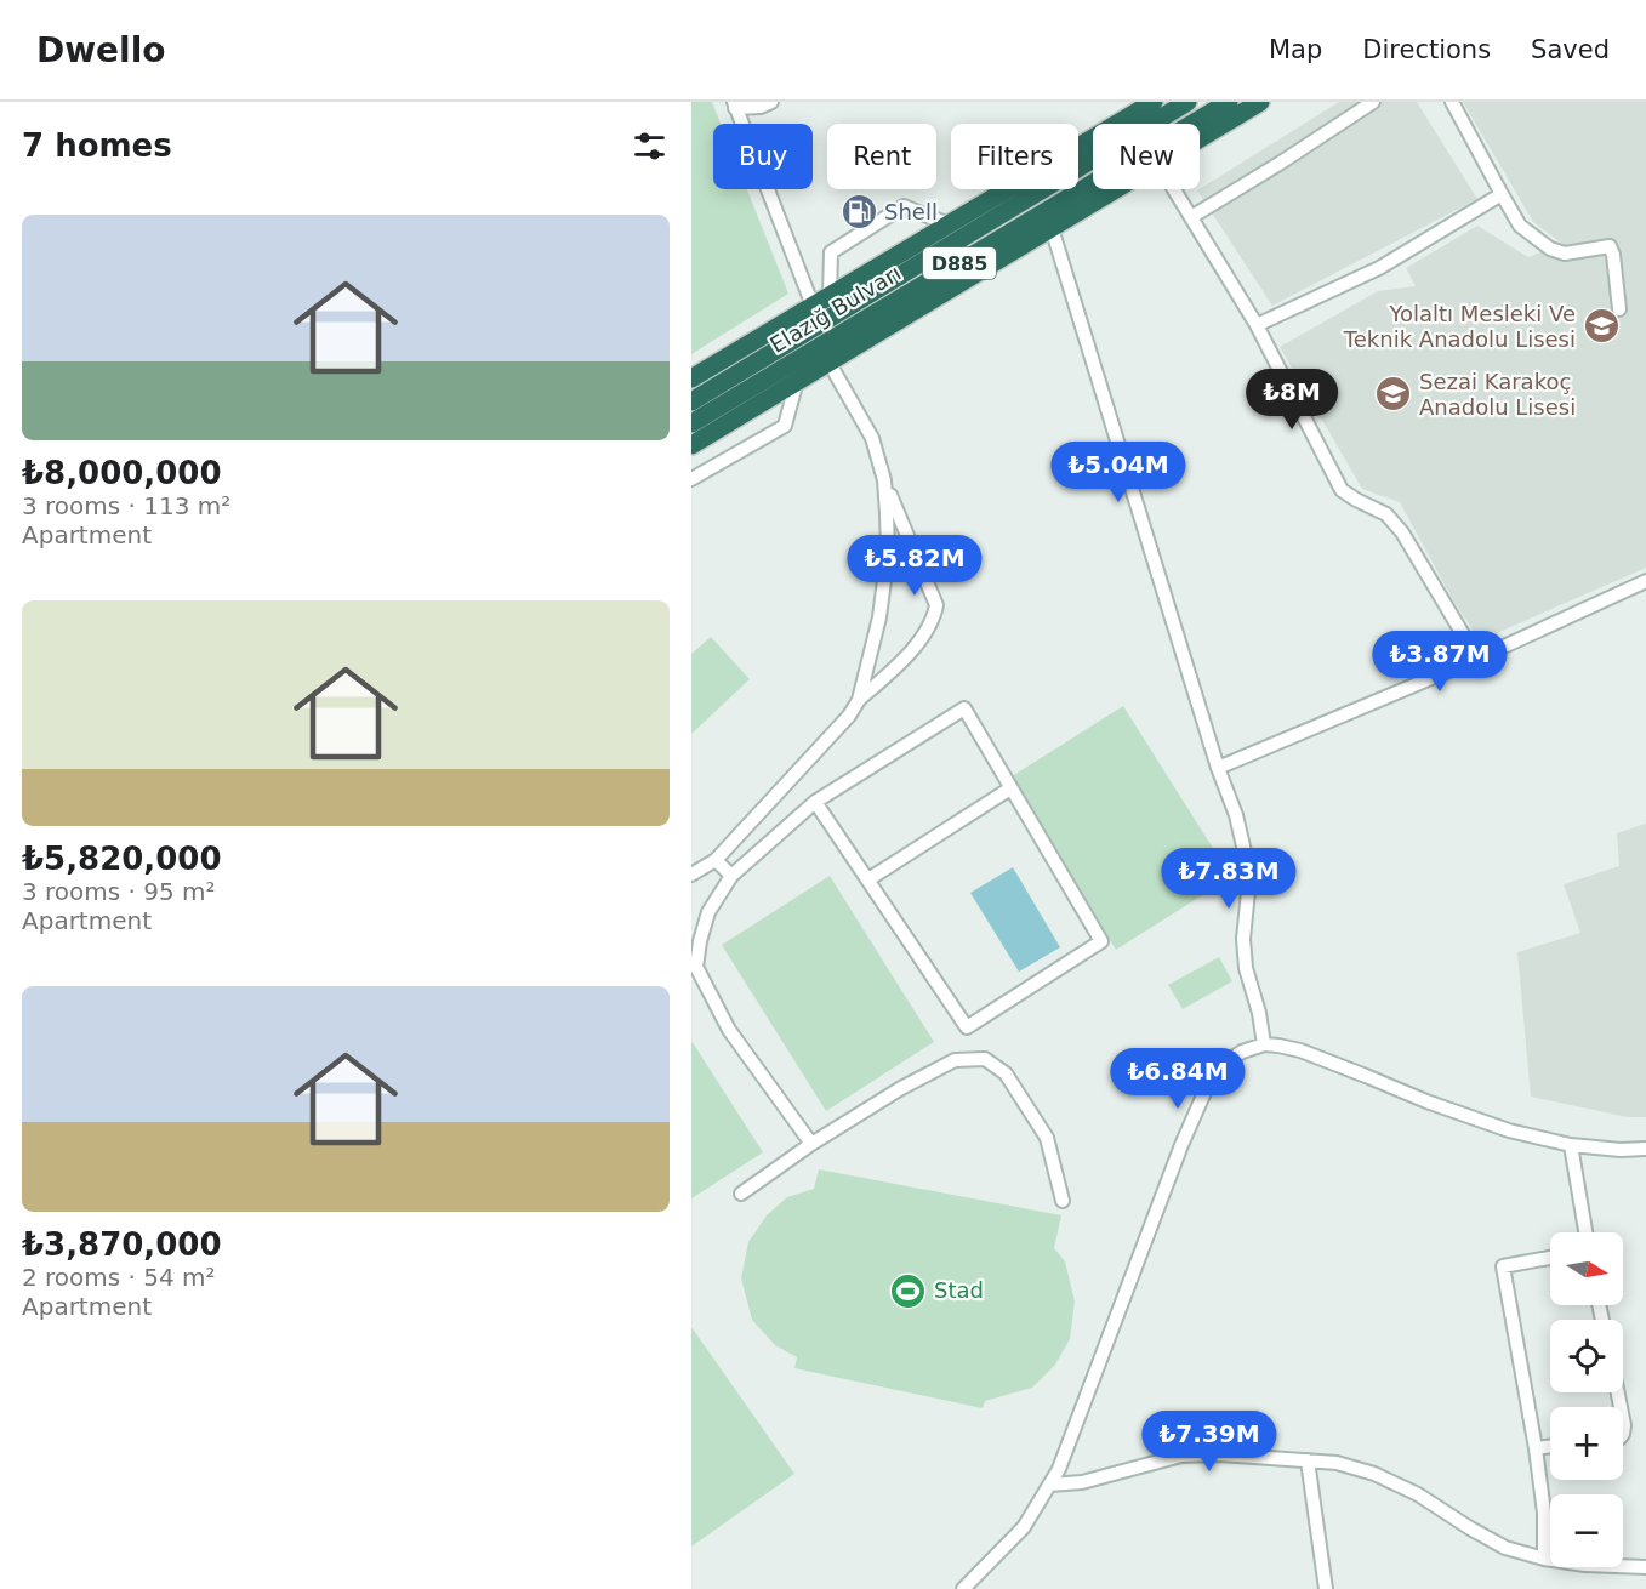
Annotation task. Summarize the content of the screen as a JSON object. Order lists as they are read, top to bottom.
{
  "streets": {
    "highway": ["D885", "Elazığ Bulvarı"]
  },
  "places": {
    "fuel station": ["Shell"],
    "school or university": ["Yolaltı Mesleki Ve Teknik Anadolu Lisesi", "Sezai Karakoç Anadolu Lisesi"],
    "sports": ["Stad"]
  },
  "north": "right",
  "page": {
    "header": "Dwello",
    "nav": ["Map", "Directions", "Saved"],
    "heading": "7 homes",
    "chip": [
      "Buy",
      "Rent",
      "Filters",
      "New"
    ],
    "list": [
      {
        "name": "₺8,000,000",
        "note": "3 rooms · 113 m² · Apartment"
      },
      {
        "name": "₺5,820,000",
        "note": "3 rooms · 95 m² · Apartment"
      },
      {
        "name": "₺3,870,000",
        "note": "2 rooms · 54 m² · Apartment"
      }
    ],
    "price": [
      "₺8M",
      "₺5.04M",
      "₺5.82M",
      "₺3.87M",
      "₺7.83M",
      "₺6.84M",
      "₺7.39M"
    ],
    "map_buttons": ["+", "−"]
  }
}
